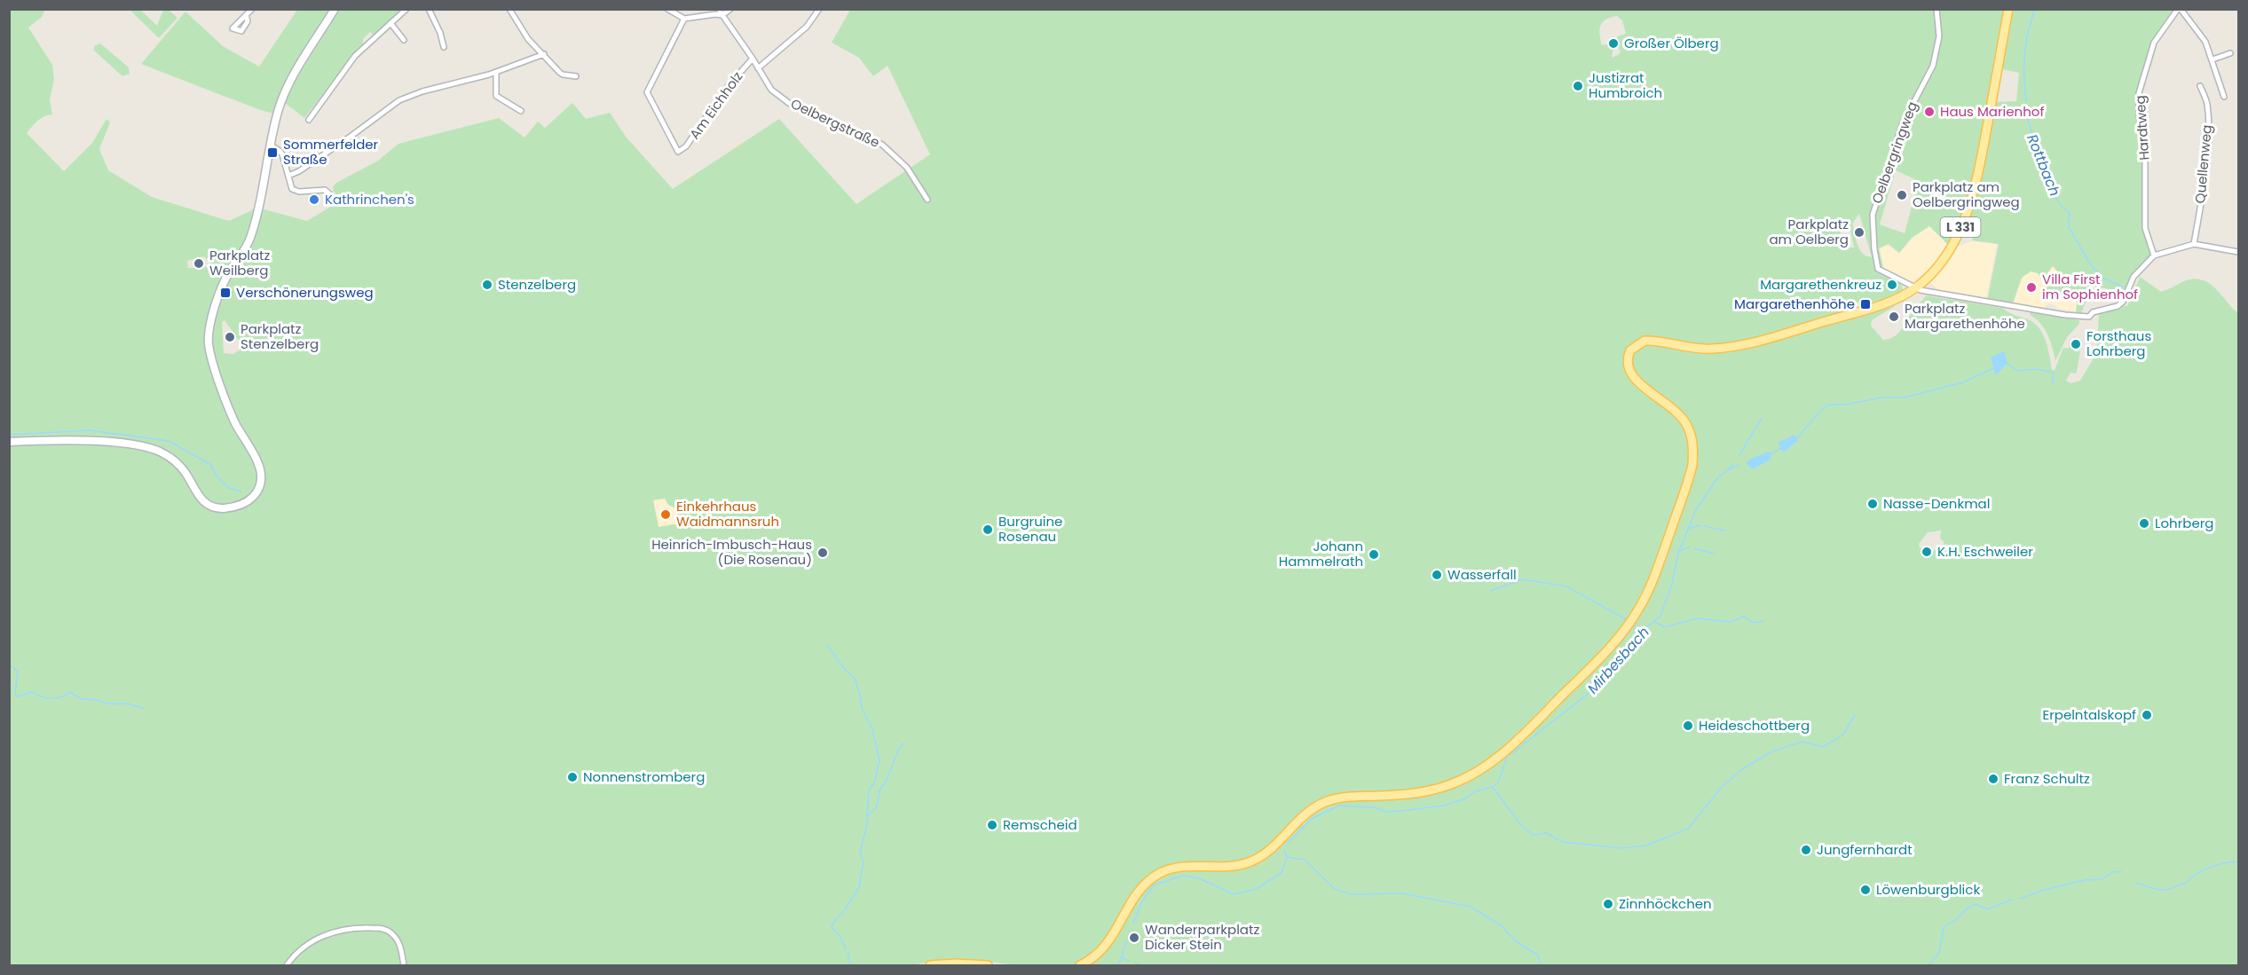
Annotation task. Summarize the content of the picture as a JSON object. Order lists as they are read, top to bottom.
{
  "streets": {
    "main road": ["L 331"],
    "street": [
      "Am Eichholz",
      "Oelbergstraße",
      "Hardtweg",
      "Oelbergringweg",
      "Quellenweg"
    ]
  },
  "crossings": [
    ["Am Eichholz", "Oelbergstraße"],
    ["Oelbergringweg", "L 331"]
  ],
  "water": ["Rottbach", "Mirbesbach"],
  "places": {
    "other": [
      "Großer Ölberg",
      "Justizrat Humbroich",
      "Haus Marienhof",
      "Parkplatz am Oelbergringweg",
      "Kathrinchen's",
      "Parkplatz am Oelberg",
      "Parkplatz Weilberg",
      "Stenzelberg",
      "Margarethenkreuz",
      "Villa First im Sophienhof",
      "Parkplatz Margarethenhöhe",
      "Parkplatz Stenzelberg",
      "Forsthaus Lohrberg",
      "Nasse-Denkmal",
      "Einkehrhaus Waidmannsruh",
      "Lohrberg",
      "Burgruine Rosenau",
      "K.H. Eschweiler",
      "Heinrich-Imbusch-Haus (Die Rosenau)",
      "Johann Hammelrath",
      "Wasserfall",
      "Erpelntalskopf",
      "Heideschottberg",
      "Nonnenstromberg",
      "Franz Schultz",
      "Remscheid",
      "Jungfernhardt",
      "Löwenburgblick",
      "Zinnhöckchen",
      "Wanderparkplatz Dicker Stein"
    ],
    "transit": ["Sommerfelder Straße", "Verschönerungsweg", "Margarethenhöhe"]
  }
}
